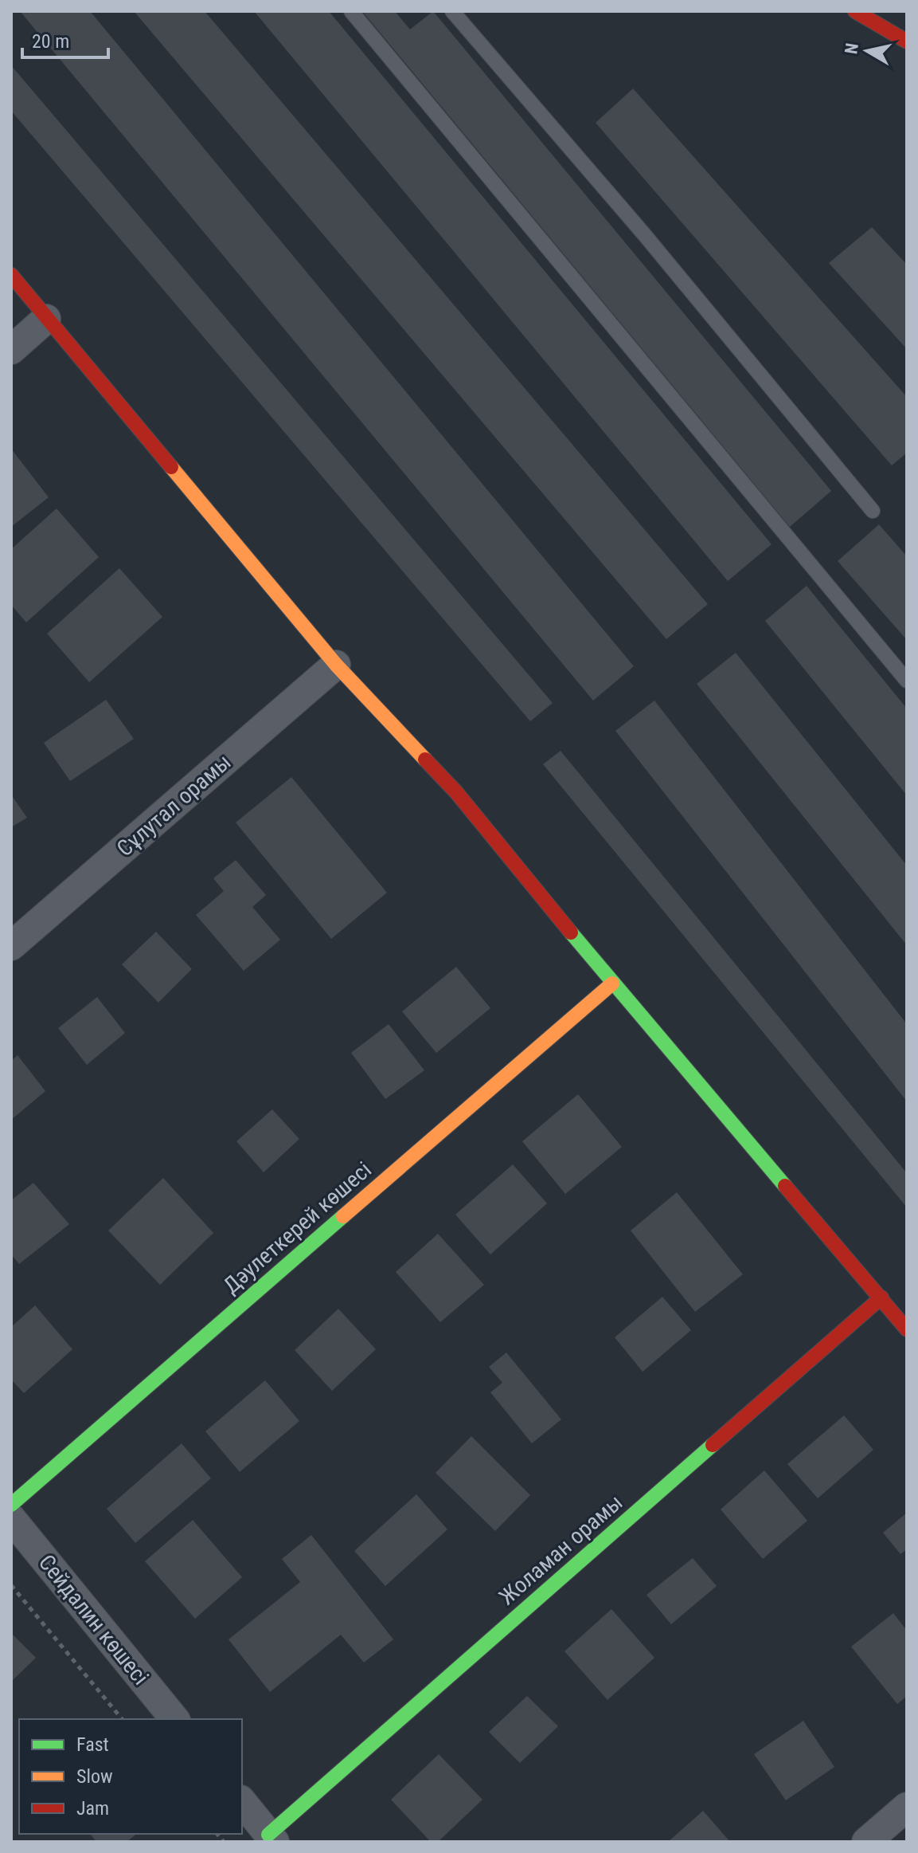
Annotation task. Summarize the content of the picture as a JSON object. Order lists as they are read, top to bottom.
{
  "streets": {
    "street": [
      "Сұлутал орамы",
      "Дәулеткерей көшесі",
      "Жоламан орамы",
      "Сейдалин көшесі"
    ]
  },
  "legend": ["Fast", "Slow", "Jam"],
  "scale_bar": "20 m",
  "north": "left"
}
